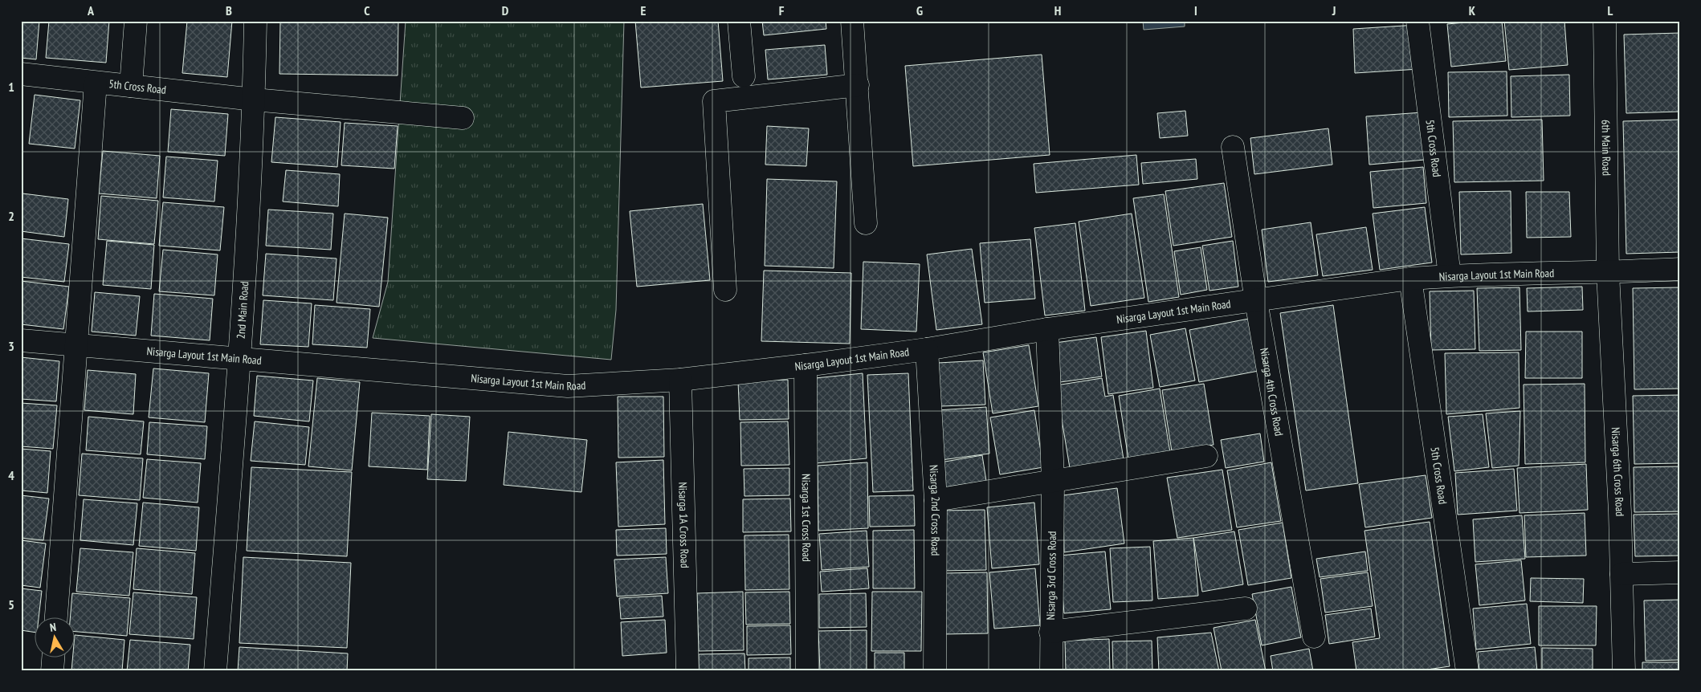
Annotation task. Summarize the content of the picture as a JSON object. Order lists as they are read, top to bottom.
{
  "streets": {
    "street": [
      "5th Cross Road",
      "6th Main Road",
      "Nisarga Layout 1st Main Road",
      "2nd Main Road",
      "Nisarga 4th Cross Road",
      "Nisarga 6th Cross Road",
      "Nisarga 2nd Cross Road",
      "Nisarga 1st Cross Road",
      "Nisarga 1A Cross Road",
      "Nisarga 3rd Cross Road"
    ]
  },
  "crossings": [
    ["5th Cross Road", "Nisarga Layout 1st Main Road"],
    ["5th Cross Road", "2nd Main Road"],
    ["6th Main Road", "Nisarga Layout 1st Main Road"],
    ["6th Main Road", "Nisarga 6th Cross Road"],
    ["Nisarga Layout 1st Main Road", "2nd Main Road"],
    ["Nisarga Layout 1st Main Road", "Nisarga 4th Cross Road"],
    ["Nisarga Layout 1st Main Road", "Nisarga 6th Cross Road"],
    ["Nisarga Layout 1st Main Road", "Nisarga 2nd Cross Road"],
    ["Nisarga Layout 1st Main Road", "Nisarga 1st Cross Road"],
    ["Nisarga Layout 1st Main Road", "Nisarga 1A Cross Road"],
    ["Nisarga Layout 1st Main Road", "Nisarga 3rd Cross Road"]
  ],
  "north": "top",
  "grid": {
    "columns": [
      "A",
      "B",
      "C",
      "D",
      "E",
      "F",
      "G",
      "H",
      "I",
      "J",
      "K",
      "L"
    ],
    "rows": [
      "1",
      "2",
      "3",
      "4",
      "5"
    ]
  }
}
